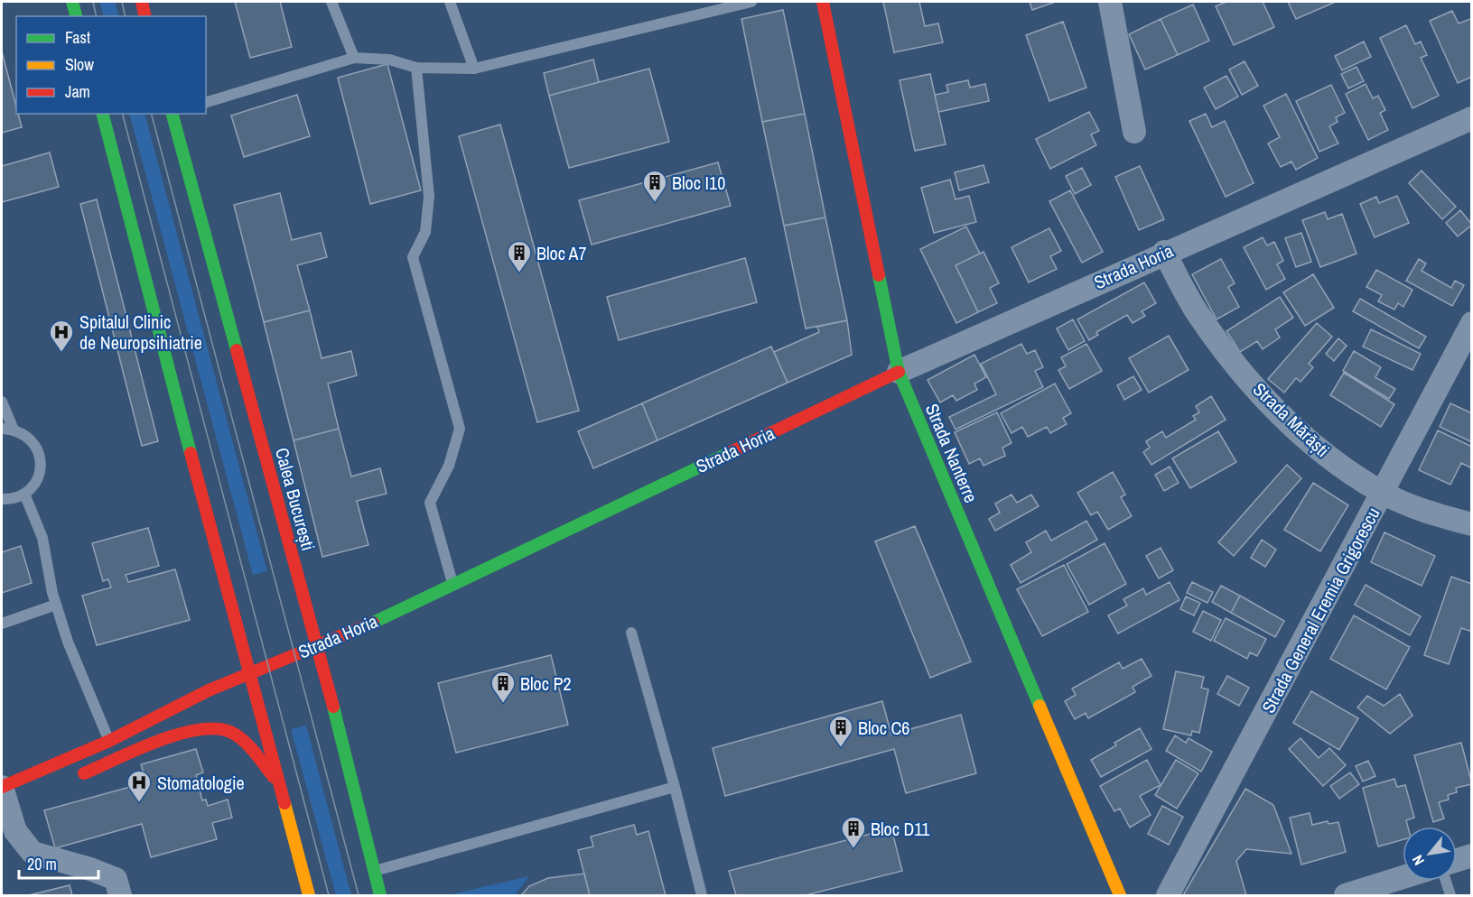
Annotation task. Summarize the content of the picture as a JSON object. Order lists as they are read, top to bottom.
{
  "streets": {
    "street": [
      "Strada Horia",
      "Strada Mărăști",
      "Strada Nanterre",
      "Calea București",
      "Strada General Eremia Grigorescu"
    ]
  },
  "crossings": [
    ["Strada Horia", "Strada Mărăști"],
    ["Strada Horia", "Strada Nanterre"],
    ["Strada Horia", "Calea București"],
    ["Strada Mărăști", "Strada General Eremia Grigorescu"]
  ],
  "places": {
    "building": [
      "Bloc I10",
      "Bloc A7",
      "Bloc P2",
      "Bloc C6",
      "Bloc D11"
    ],
    "hospital": ["Spitalul Clinic de Neuropsihiatrie", "Stomatologie"]
  },
  "legend": ["Fast", "Slow", "Jam"],
  "scale_bar": "20 m",
  "north": "bottom left"
}
